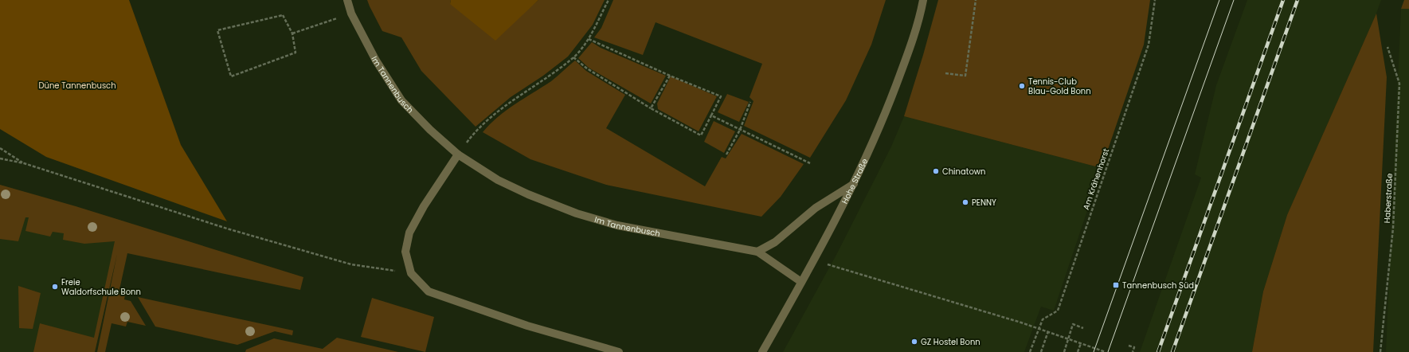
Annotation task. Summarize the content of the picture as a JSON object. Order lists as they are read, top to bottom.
{
  "streets": {
    "street": ["Im Tannenbusch", "Hohe Straße"],
    "path": ["Am Krähenhorst", "Haberstraße"]
  },
  "crossings": [
    ["Im Tannenbusch", "Hohe Straße"]
  ],
  "parks": ["Düne Tannenbusch"],
  "places": {
    "other": [
      "Tennis-Club Blau-Gold Bonn",
      "Chinatown",
      "PENNY",
      "Freie Waldorfschule Bonn",
      "GZ Hostel Bonn"
    ],
    "transit": ["Tannenbusch Süd"]
  }
}
